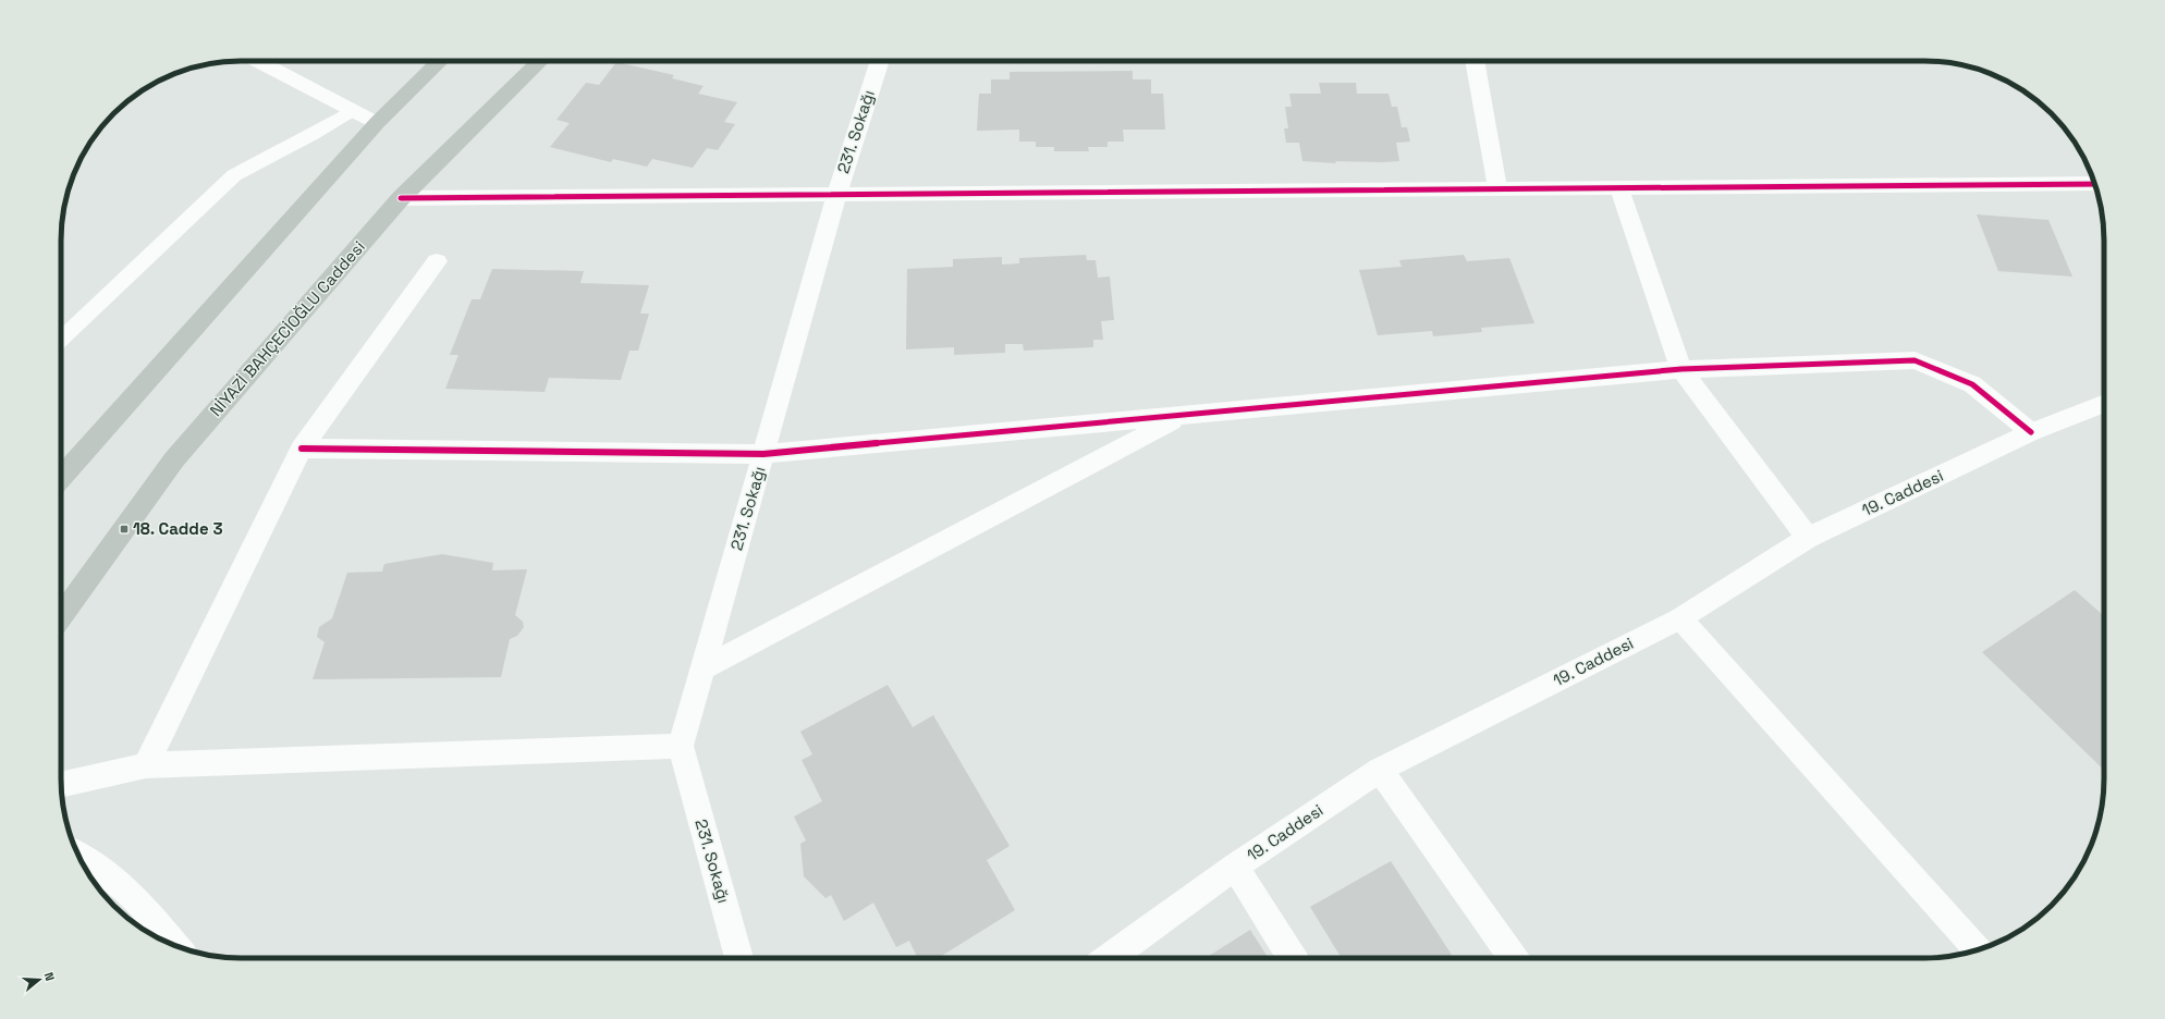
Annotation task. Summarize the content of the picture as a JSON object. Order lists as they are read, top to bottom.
{
  "streets": {
    "main road": ["NİYAZİ BAHÇECİOĞLU Caddesi"],
    "street": ["231. Sokağı", "19. Caddesi"]
  },
  "places": {
    "transit": ["18. Cadde 3"]
  },
  "north": "right"
}
